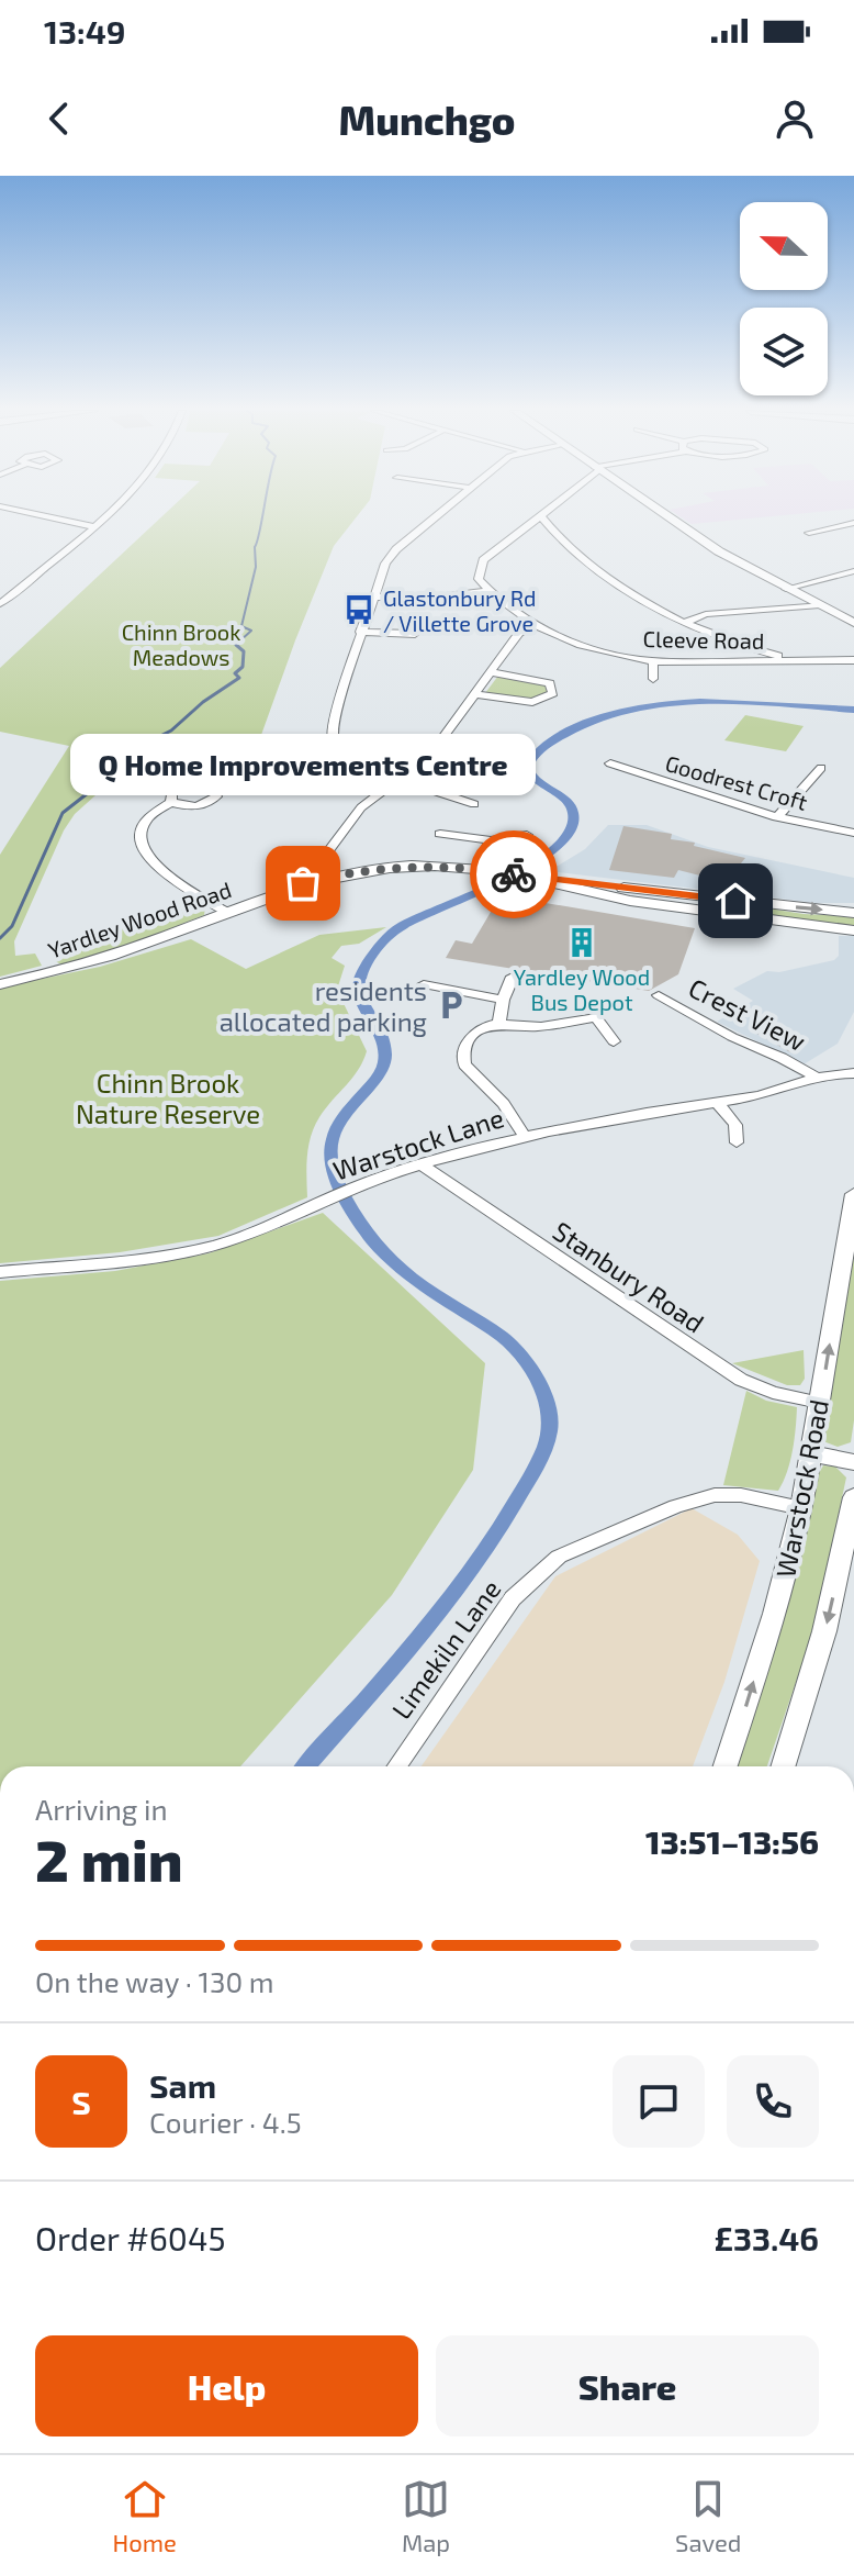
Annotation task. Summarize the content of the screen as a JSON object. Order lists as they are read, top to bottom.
{
  "streets": {
    "street": [
      "Cleeve Road",
      "Goodrest Croft",
      "Yardley Wood Road",
      "Crest View",
      "Warstock Lane",
      "Stanbury Road",
      "Warstock Road",
      "Limekiln Lane"
    ]
  },
  "crossings": [
    ["Crest View", "Warstock Lane"],
    ["Warstock Lane", "Stanbury Road"],
    ["Stanbury Road", "Warstock Road"],
    ["Warstock Road", "Limekiln Lane"]
  ],
  "parks": ["Chinn Brook Meadows", "Chinn Brook Nature Reserve"],
  "places": {
    "bus stop": ["Glastonbury Rd / Villette Grove"],
    "other": ["Q Home Improvements Centre"],
    "building": ["Yardley Wood Bus Depot"],
    "parking": ["residents allocated parking"]
  },
  "north": "left",
  "page": {
    "status": "13:49",
    "header": "Munchgo",
    "bubble": "Q Home Improvements Centre",
    "heading": ["2 min", "Arriving in", "13:51–13:56"],
    "panel": [
      "Sam",
      "Courier · 4.5",
      "Order #6045",
      "£33.46"
    ],
    "bar": "On the way · 130 m",
    "round": "S",
    "buttons": ["Help", "Share"],
    "tabs": ["Home", "Map", "Saved"]
  }
}
